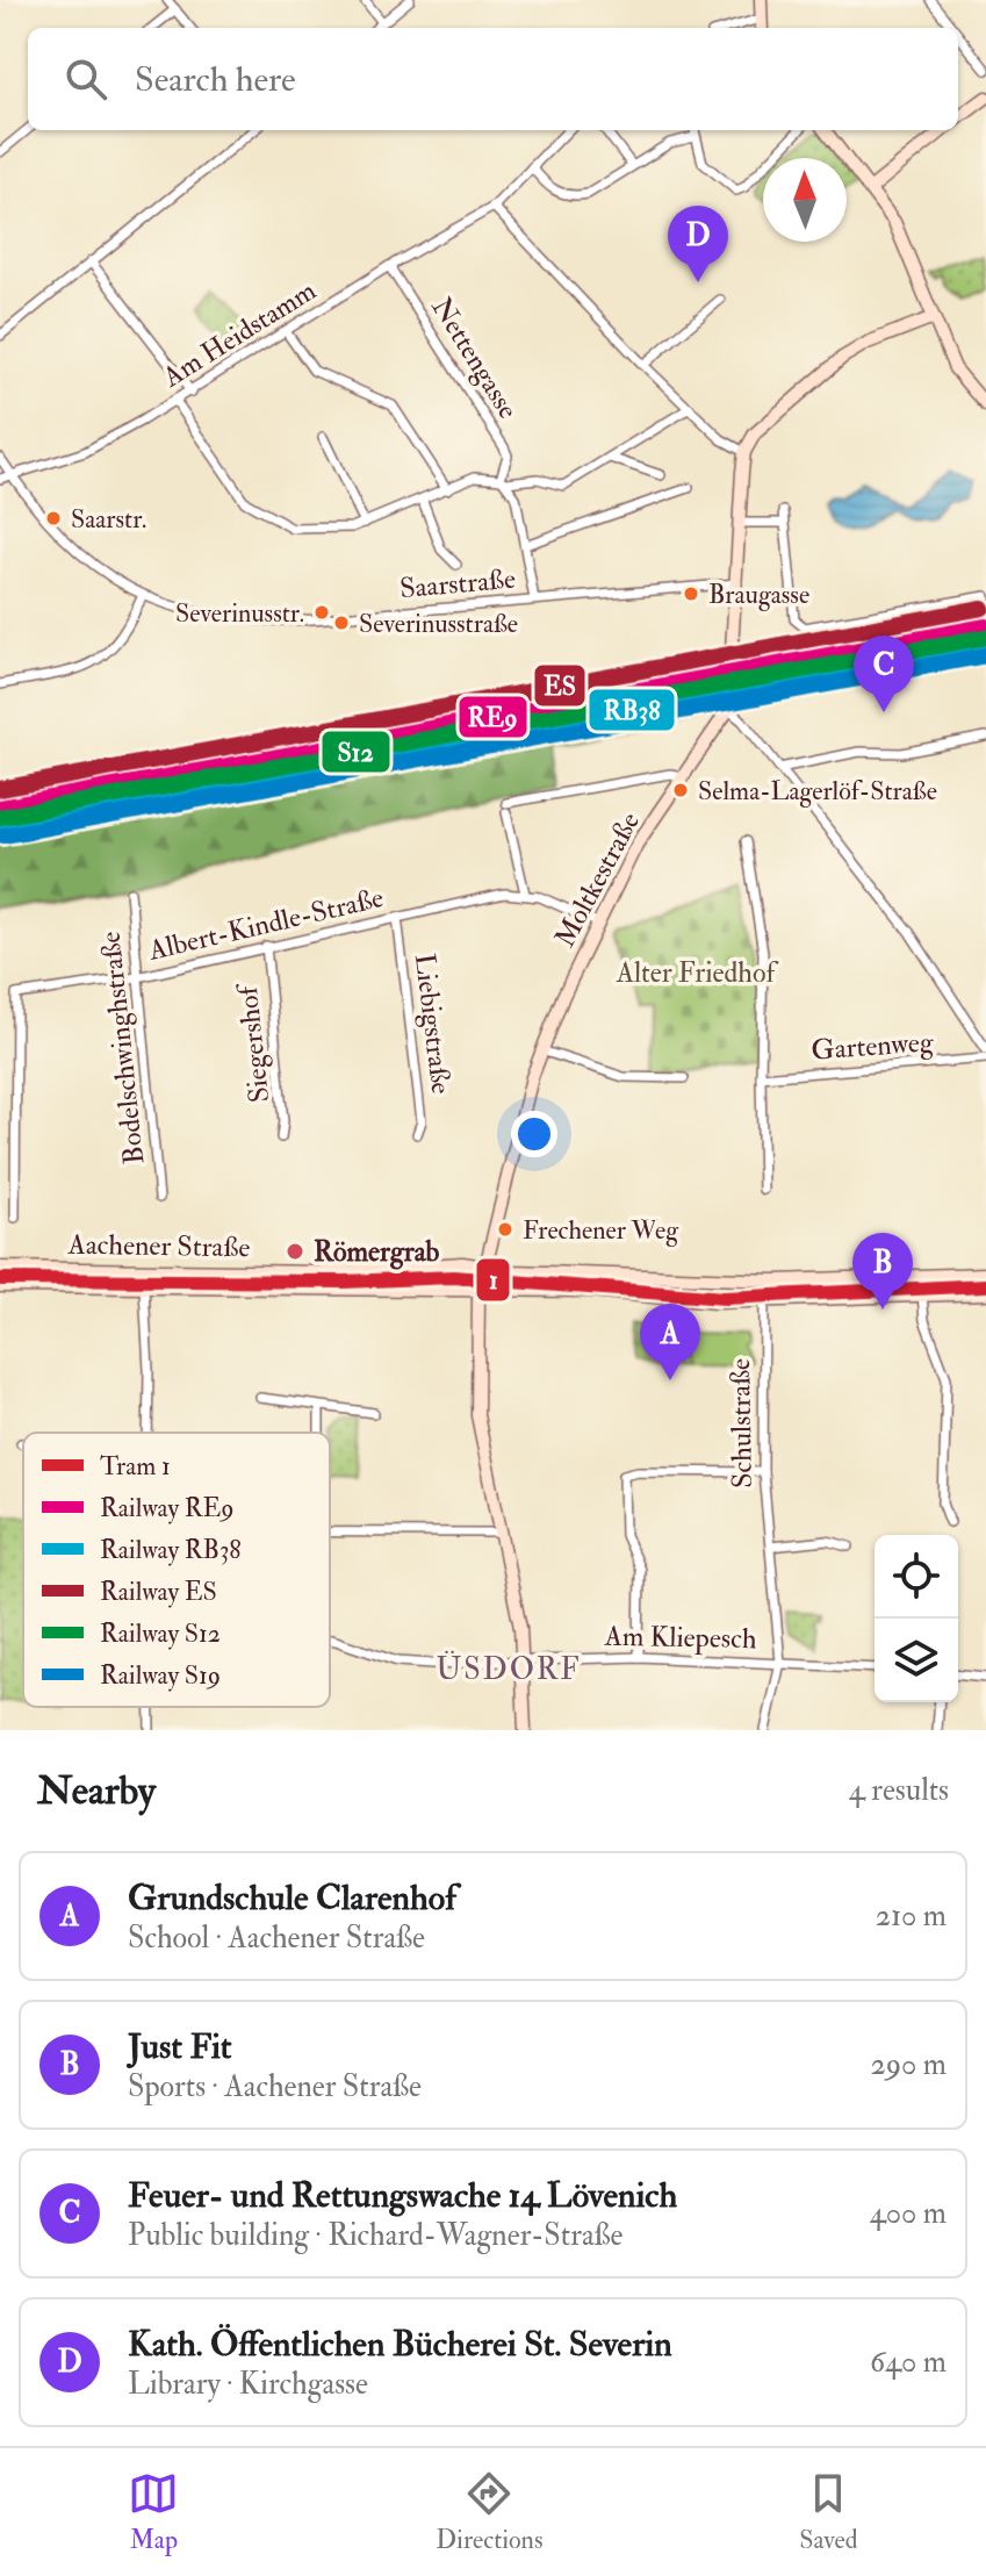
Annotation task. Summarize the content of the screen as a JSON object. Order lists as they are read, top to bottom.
{
  "streets": {
    "street": [
      "Am Heidstamm",
      "Nettengasse",
      "Saarstraße",
      "Moltkestraße",
      "Albert-Kindle-Straße",
      "Liebigstraße",
      "Siegershof",
      "Gartenweg",
      "Bodelschwinghstraße",
      "Aachener Straße",
      "Schulstraße",
      "Am Kliepesch"
    ]
  },
  "crossings": [
    ["Am Heidstamm", "Nettengasse"],
    ["Am Heidstamm", "Saarstraße"],
    ["Nettengasse", "Saarstraße"],
    ["Saarstraße", "Moltkestraße"],
    ["Moltkestraße", "Albert-Kindle-Straße"],
    ["Moltkestraße", "Aachener Straße"],
    ["Albert-Kindle-Straße", "Liebigstraße"],
    ["Albert-Kindle-Straße", "Siegershof"],
    ["Albert-Kindle-Straße", "Bodelschwinghstraße"],
    ["Aachener Straße", "Schulstraße"],
    ["Schulstraße", "Am Kliepesch"]
  ],
  "districts": ["ÜSDORF"],
  "parks": ["Alter Friedhof"],
  "places": [
    "Saarstr.",
    "Braugasse",
    "Severinusstr.",
    "Severinusstraße",
    "Selma-Lagerlöf-Straße",
    "Frechener Weg",
    "Römergrab"
  ],
  "lines": [
    "rail line ES",
    "rail line RE9",
    "rail line S12",
    "rail line RB38",
    "rail line S19",
    "tram line 1"
  ],
  "legend": [
    "Tram 1",
    "Railway RE9",
    "Railway RB38",
    "Railway ES",
    "Railway S12",
    "Railway S19"
  ],
  "north": "top",
  "page": {
    "search": "Search here",
    "pins": [
      "D",
      "C",
      "B",
      "A"
    ],
    "heading": ["Nearby", "4 results"],
    "list": [
      {
        "mark": "A",
        "name": "Grundschule Clarenhof",
        "note": "School · Aachener Straße",
        "value": "210 m"
      },
      {
        "mark": "B",
        "name": "Just Fit",
        "note": "Sports · Aachener Straße",
        "value": "290 m"
      },
      {
        "mark": "C",
        "name": "Feuer- und Rettungswache 14 Lövenich",
        "note": "Public building · Richard-Wagner-Straße",
        "value": "400 m"
      },
      {
        "mark": "D",
        "name": "Kath. Öffentlichen Bücherei St. Severin",
        "note": "Library · Kirchgasse",
        "value": "640 m"
      }
    ],
    "nav": ["Map", "Directions", "Saved"]
  }
}
